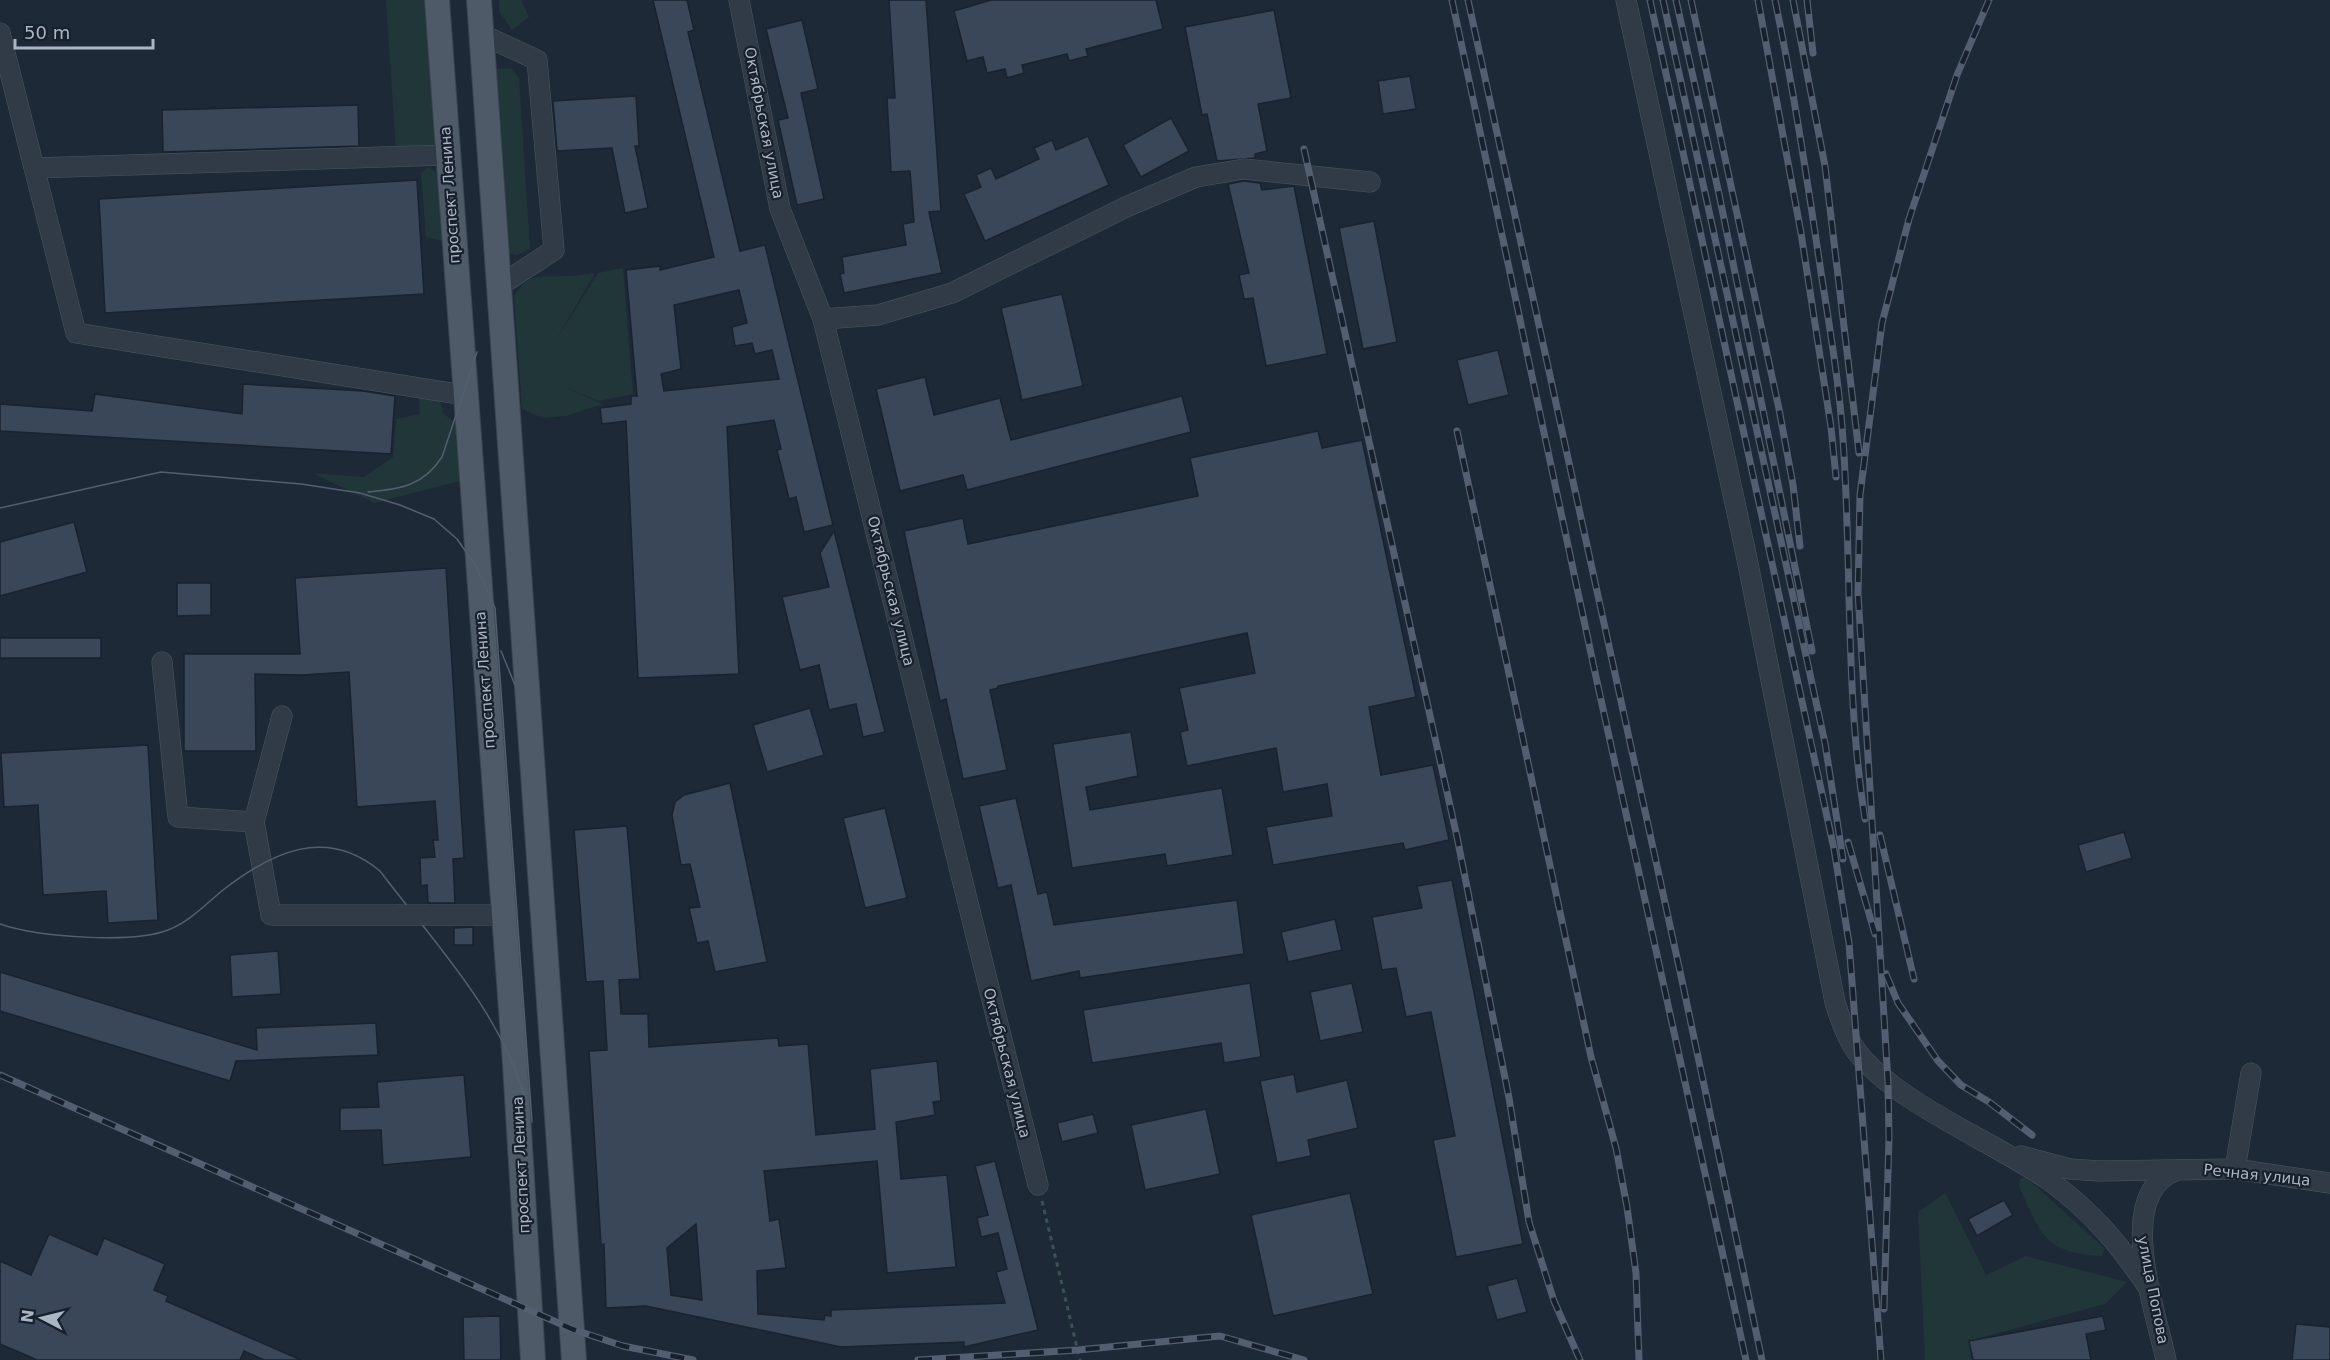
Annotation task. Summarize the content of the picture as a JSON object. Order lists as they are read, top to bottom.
{
  "streets": {
    "main road": ["проспект Ленина"],
    "street": ["Октябрьская улица", "Речная улица", "улица Попова"]
  },
  "crossings": [
    ["Речная улица", "улица Попова"]
  ],
  "scale_bar": "50 m",
  "north": "left"
}
